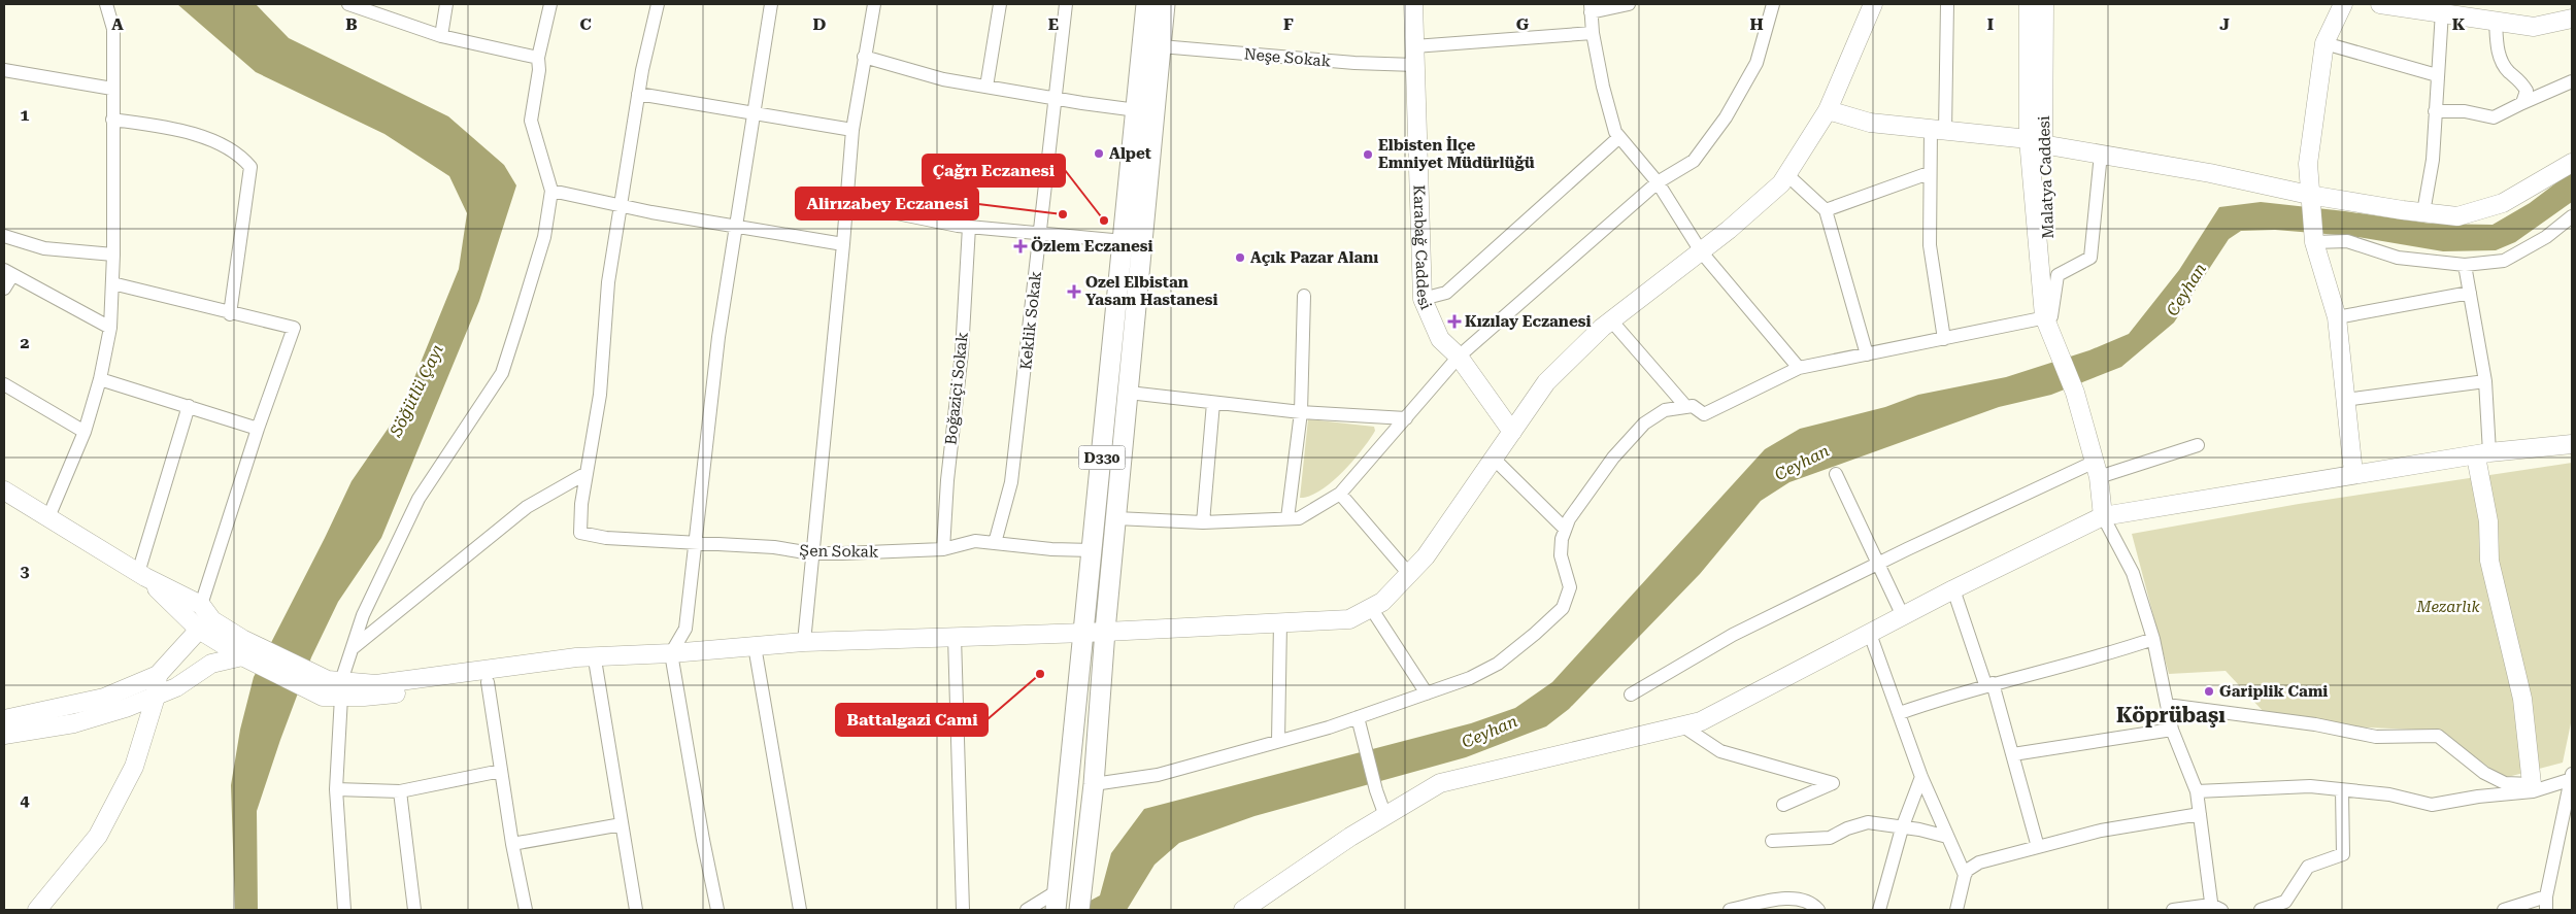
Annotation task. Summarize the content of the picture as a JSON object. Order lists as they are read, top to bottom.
{
  "streets": {
    "main road": ["D330"],
    "street": [
      "Neşe Sokak",
      "Malatya Caddesi",
      "Karabağ Caddesi",
      "Keklik Sokak",
      "Boğaziçi Sokak",
      "Şen Sokak"
    ]
  },
  "crossings": [
    ["Neşe Sokak", "Karabağ Caddesi"],
    ["Neşe Sokak", "D330"],
    ["Keklik Sokak", "Şen Sokak"],
    ["Boğaziçi Sokak", "Şen Sokak"],
    ["D330", "Şen Sokak"]
  ],
  "districts": ["Köprübaşı"],
  "water": ["Ceyhan", "Söğütlü Çayı"],
  "parks": ["Mezarlık"],
  "places": {
    "other": [
      "Alpet",
      "Elbisten İlçe Emniyet Müdürlüğü",
      "Alirızabey Eczanesi",
      "Çağrı Eczanesi",
      "Açık Pazar Alanı",
      "Battalgazi Cami",
      "Gariplik Cami"
    ],
    "health": ["Özlem Eczanesi", "Ozel Elbistan Yasam Hastanesi", "Kızılay Eczanesi"]
  },
  "grid": {
    "columns": [
      "A",
      "B",
      "C",
      "D",
      "E",
      "F",
      "G",
      "H",
      "I",
      "J",
      "K"
    ],
    "rows": [
      "1",
      "2",
      "3",
      "4"
    ]
  }
}
